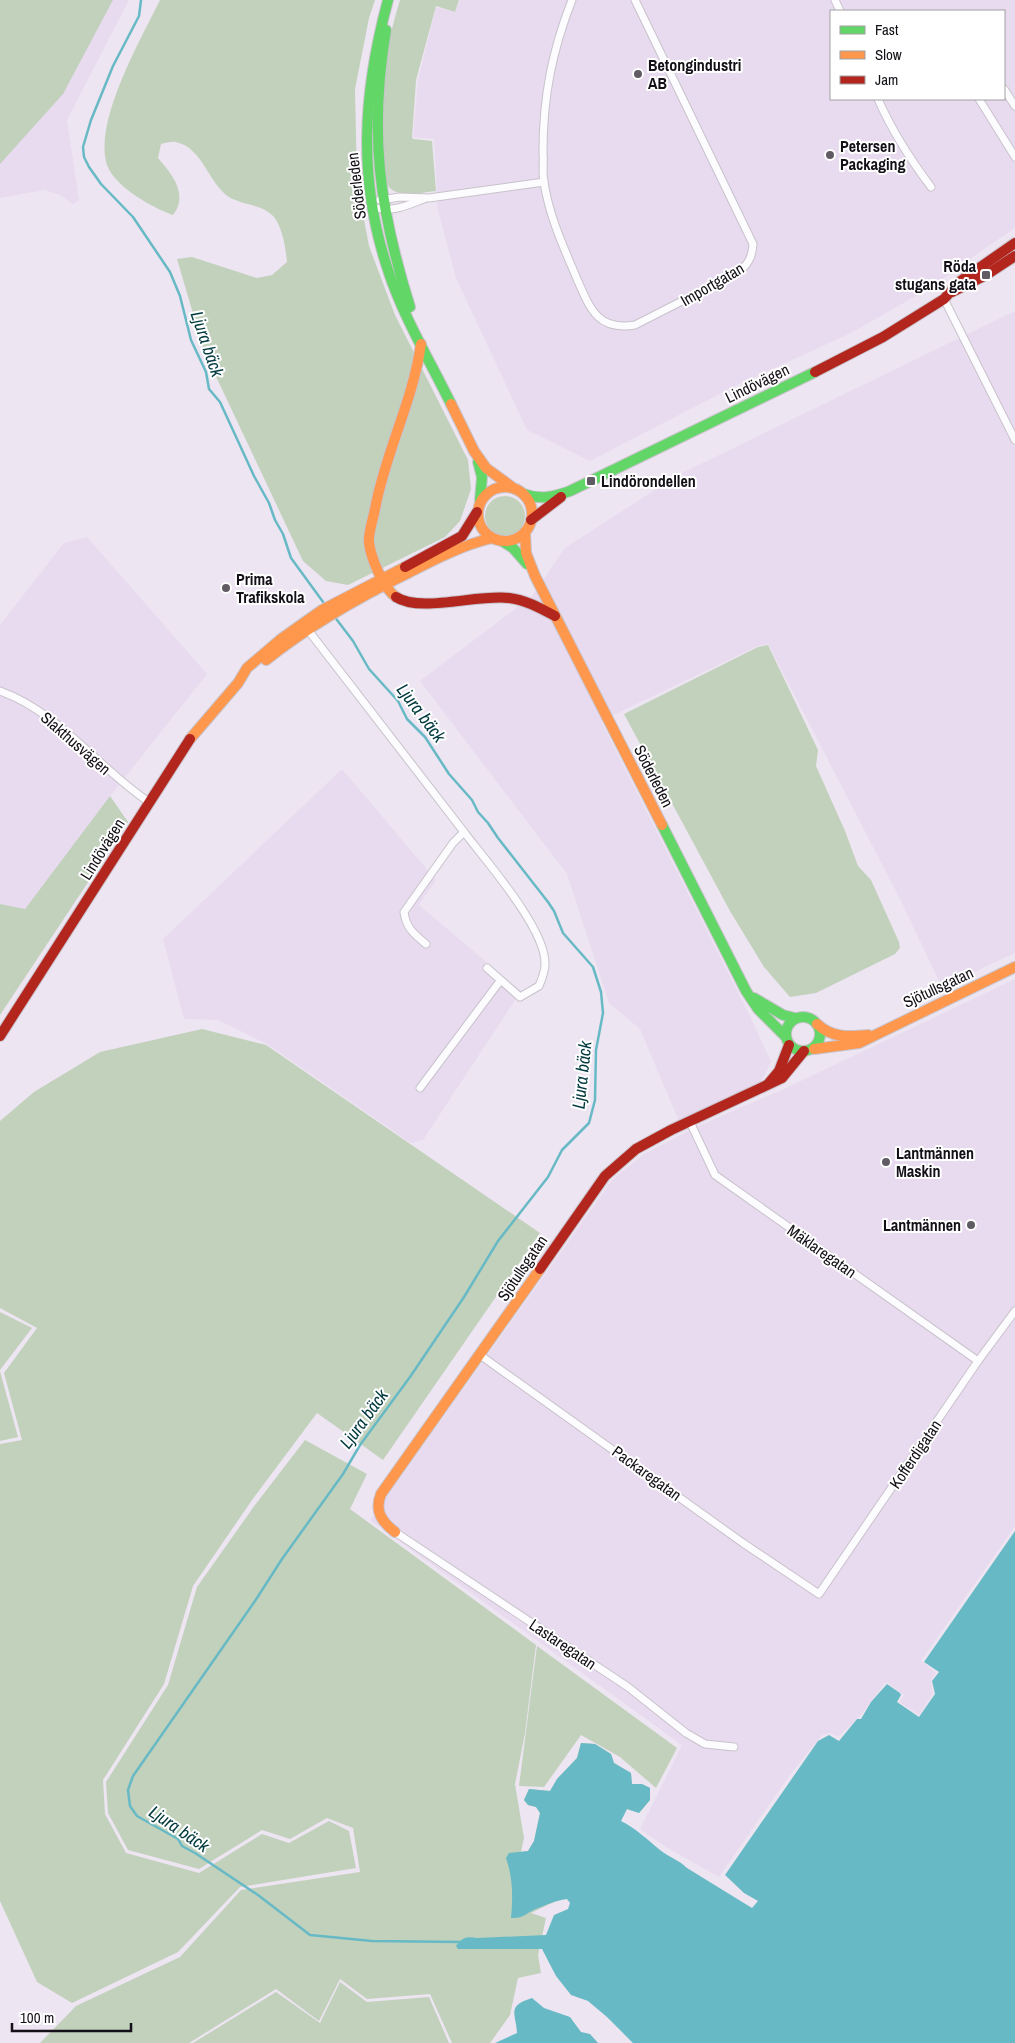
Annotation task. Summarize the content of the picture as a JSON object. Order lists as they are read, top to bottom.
{
  "streets": {
    "main road": ["Söderleden", "Lindövägen", "Sjötullsgatan"],
    "street": [
      "Importgatan",
      "Slakthusvägen",
      "Mäklaregatan",
      "Kofferdigatan",
      "Packaregatan",
      "Lastaregatan"
    ]
  },
  "crossings": [
    ["Söderleden", "Lindövägen"],
    ["Söderleden", "Sjötullsgatan"],
    ["Lindövägen", "Slakthusvägen"],
    ["Sjötullsgatan", "Mäklaregatan"],
    ["Sjötullsgatan", "Packaregatan"],
    ["Sjötullsgatan", "Lastaregatan"],
    ["Mäklaregatan", "Kofferdigatan"],
    ["Kofferdigatan", "Packaregatan"]
  ],
  "water": ["Ljura bäck"],
  "places": {
    "other": [
      "Betongindustri AB",
      "Petersen Packaging",
      "Prima Trafikskola",
      "Lantmännen Maskin",
      "Lantmännen"
    ],
    "transit": ["Röda stugans gata", "Lindörondellen"]
  },
  "legend": ["Fast", "Slow", "Jam"],
  "scale_bar": "100 m"
}
